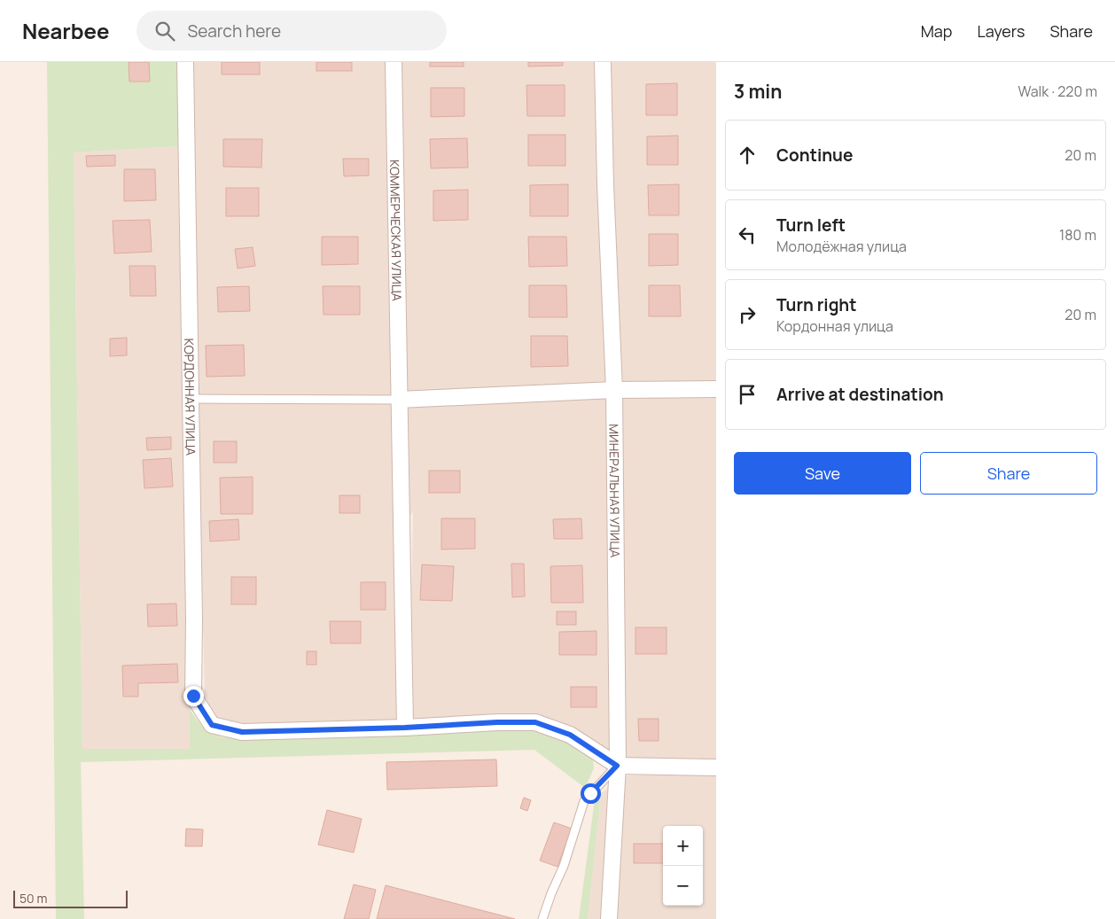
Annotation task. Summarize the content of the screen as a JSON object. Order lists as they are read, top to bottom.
{
  "streets": {
    "street": ["КОММЕРЧЕСКАЯ УЛИЦА", "КОРДОННАЯ УЛИЦА", "МИНЕРАЛЬНАЯ УЛИЦА"]
  },
  "crossings": [
    ["КОММЕРЧЕСКАЯ УЛИЦА", "КОРДОННАЯ УЛИЦА"]
  ],
  "scale_bar": "50 m",
  "page": {
    "header": "Nearbee",
    "search": "Search here",
    "nav": ["Map", "Layers", "Share"],
    "heading": ["3 min", "Walk · 220 m"],
    "list": [
      ["Continue", "20 m"],
      ["Turn left", "Молодёжная улица", "180 m"],
      ["Turn right", "Кордонная улица", "20 m"],
      "Arrive at destination"
    ],
    "buttons": ["Save", "Share"],
    "map_buttons": ["+", "−"],
    "scale": "50 m"
  }
}
